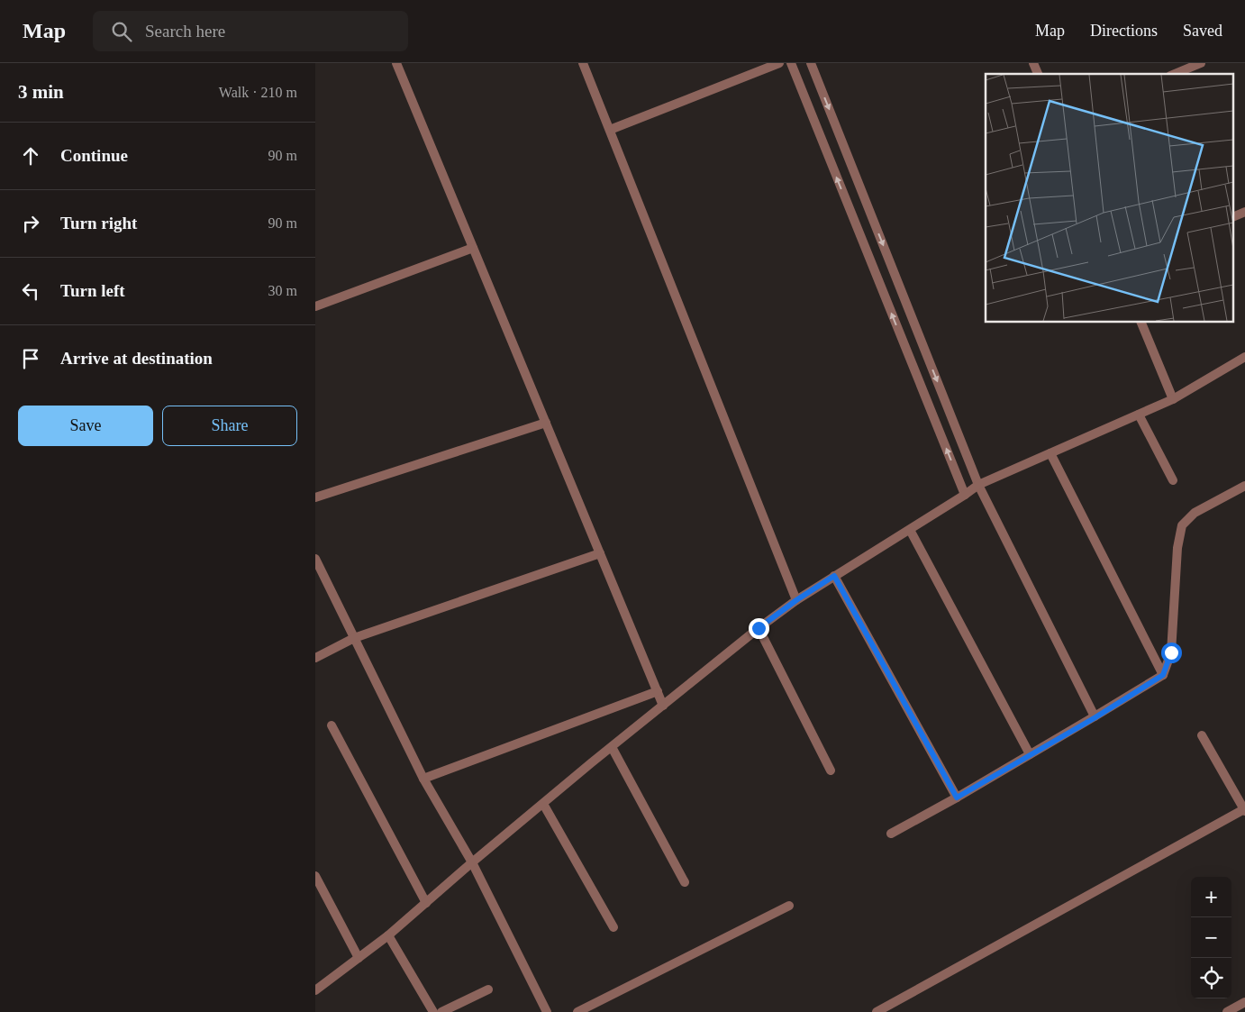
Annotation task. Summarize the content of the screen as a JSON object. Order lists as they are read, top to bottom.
{
  "page": {
    "header": "Map",
    "search": "Search here",
    "nav": ["Map", "Directions", "Saved"],
    "heading": ["3 min", "Walk · 210 m"],
    "list": [
      ["Continue", "90 m"],
      ["Turn right", "90 m"],
      ["Turn left", "30 m"],
      "Arrive at destination"
    ],
    "buttons": ["Save", "Share"],
    "map_buttons": ["+", "−"]
  }
}
